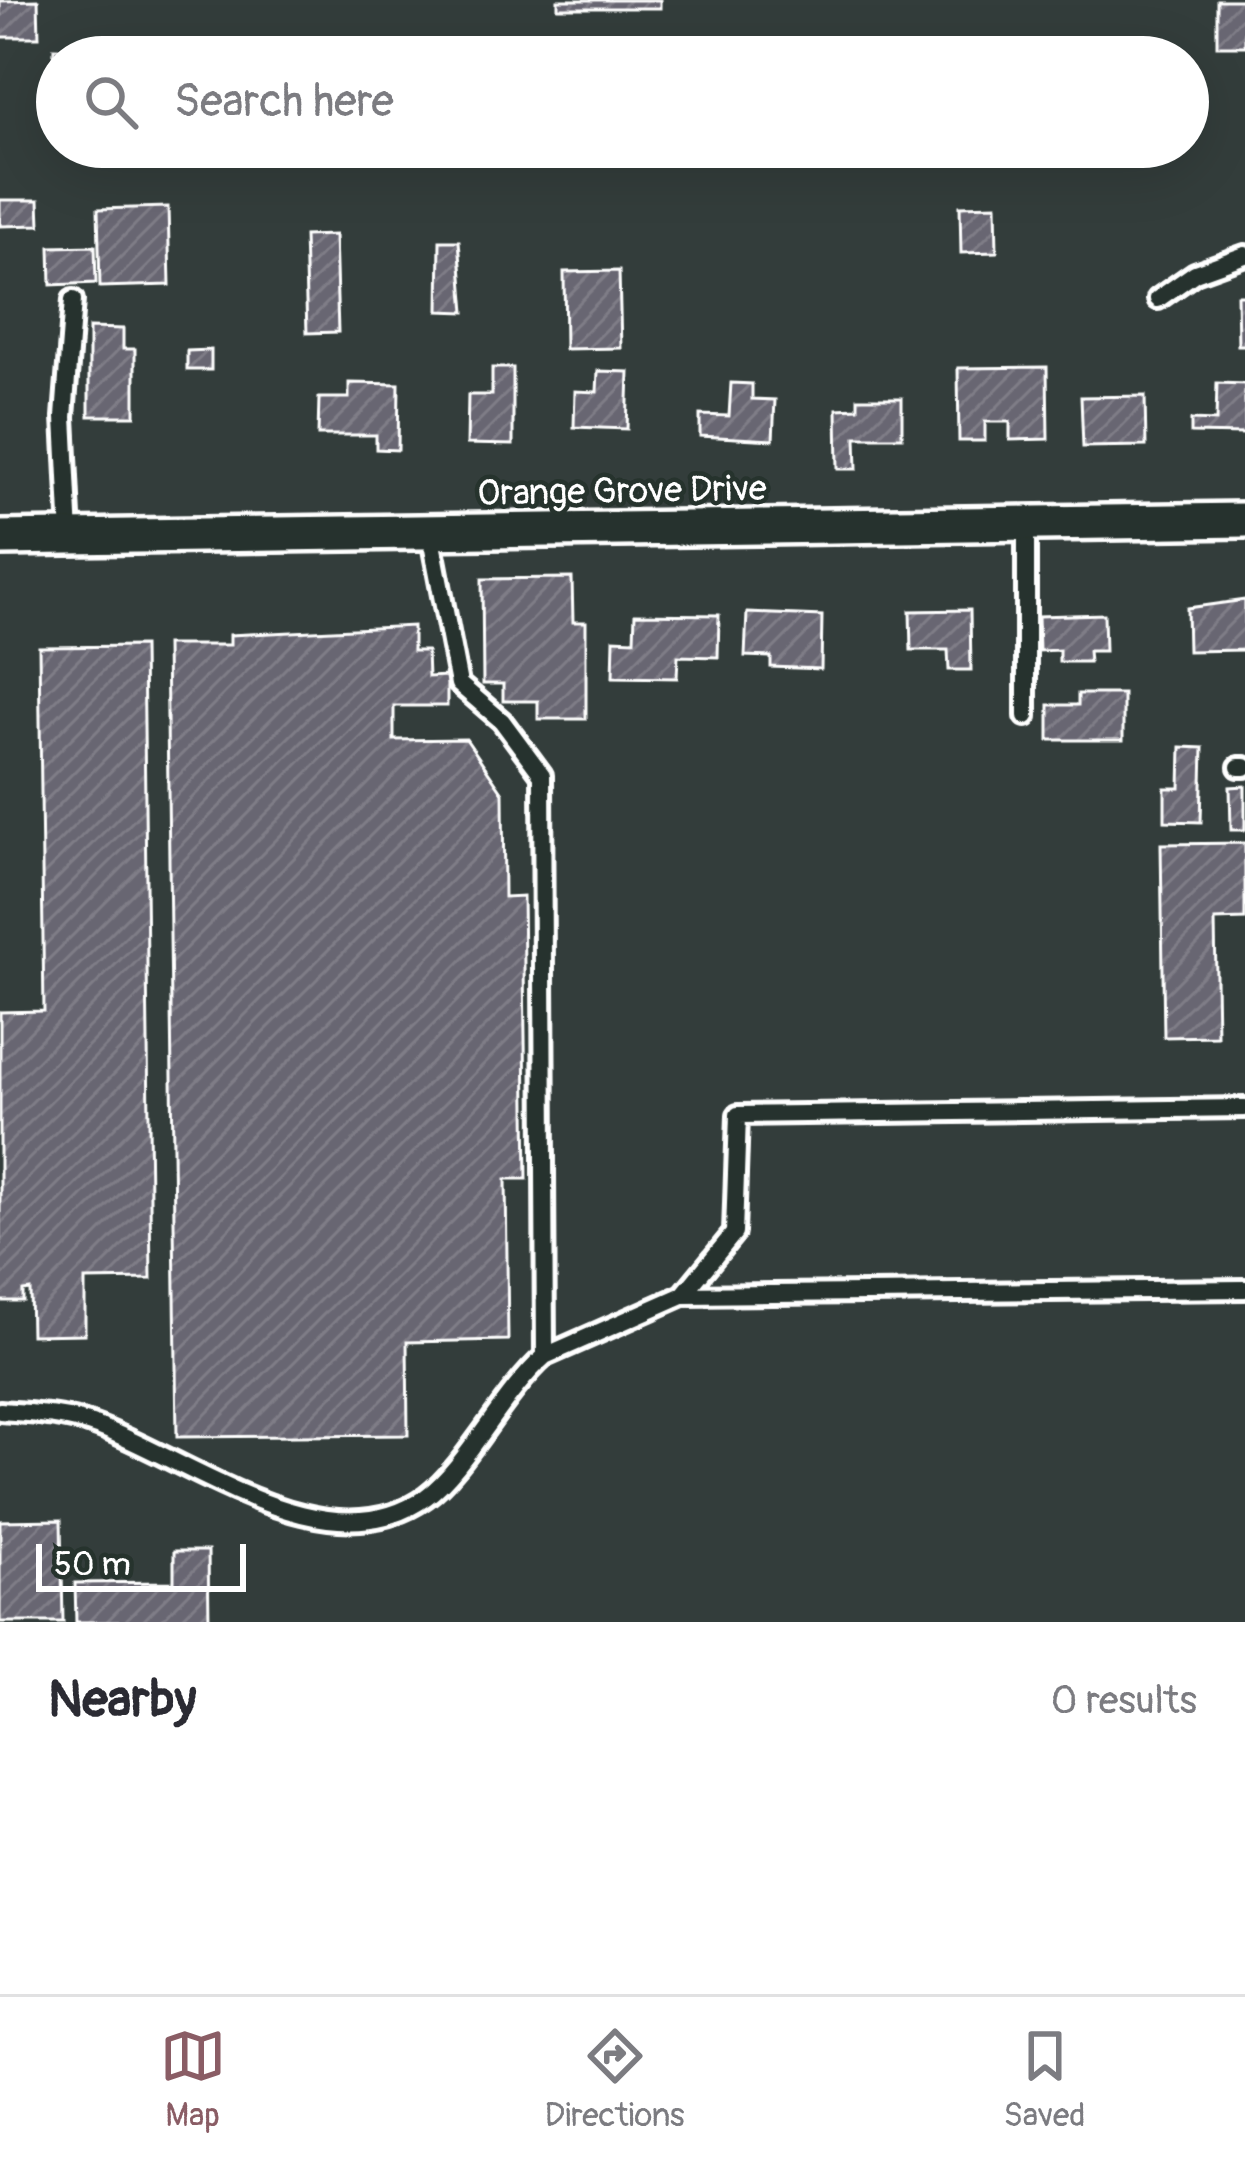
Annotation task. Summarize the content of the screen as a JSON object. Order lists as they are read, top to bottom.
{
  "streets": {
    "street": ["Orange Grove Drive"]
  },
  "scale_bar": "50 m",
  "page": {
    "search": "Search here",
    "scale": "50 m",
    "heading": ["Nearby", "0 results"],
    "nav": ["Map", "Directions", "Saved"]
  }
}
